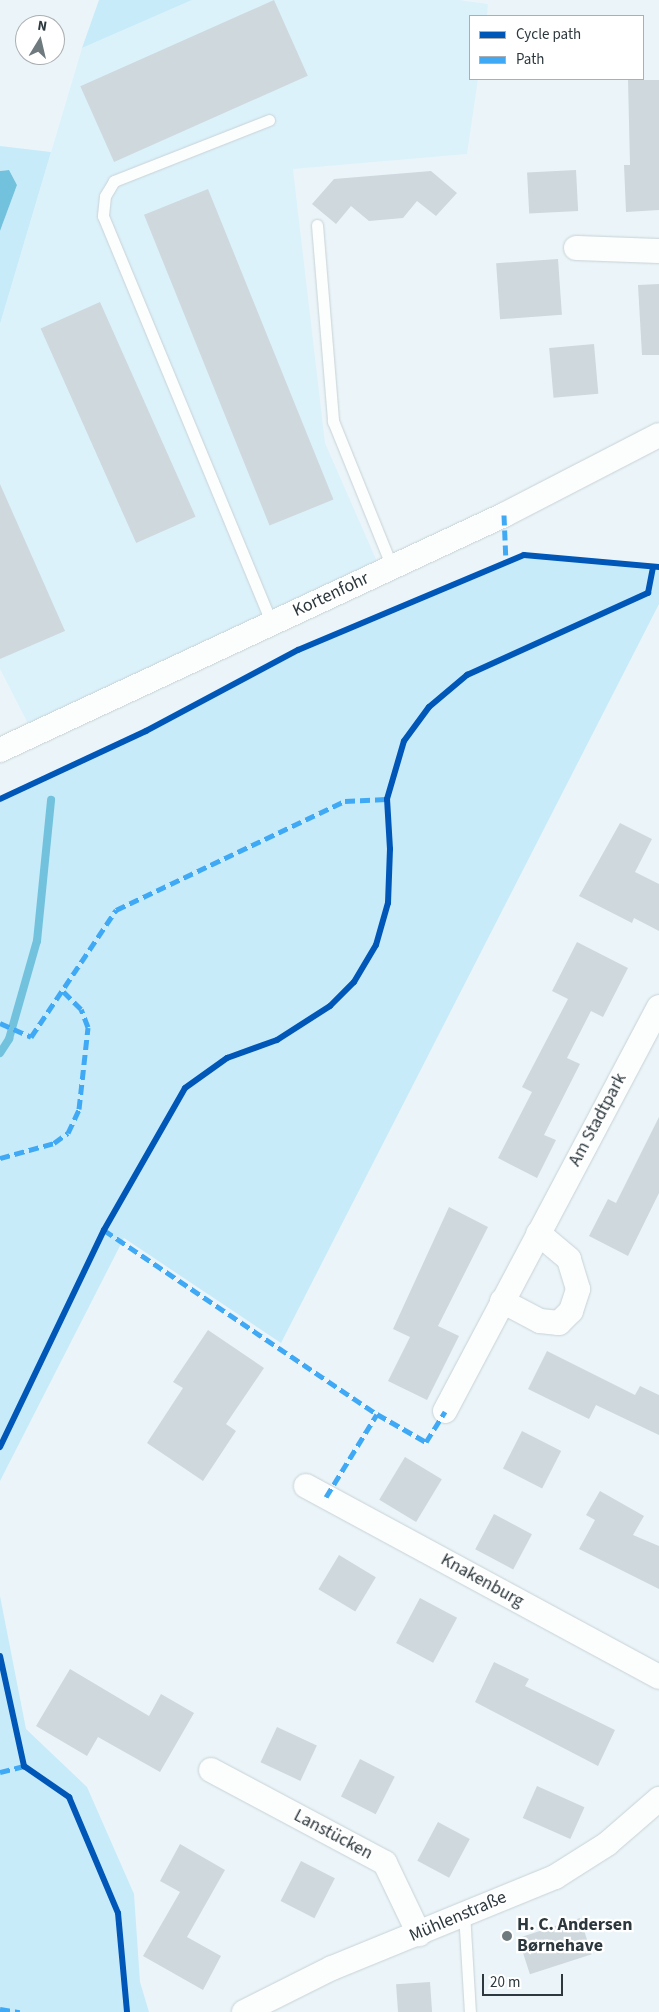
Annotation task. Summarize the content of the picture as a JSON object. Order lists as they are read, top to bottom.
{
  "streets": {
    "street": [
      "Kortenfohr",
      "Am Stadtpark",
      "Knakenburg",
      "Lanstücken",
      "Mühlenstraße"
    ]
  },
  "crossings": [
    ["Lanstücken", "Mühlenstraße"]
  ],
  "places": ["H. C. Andersen Børnehave"],
  "legend": ["Cycle path", "Path"],
  "scale_bar": "20 m",
  "north": "top"
}
